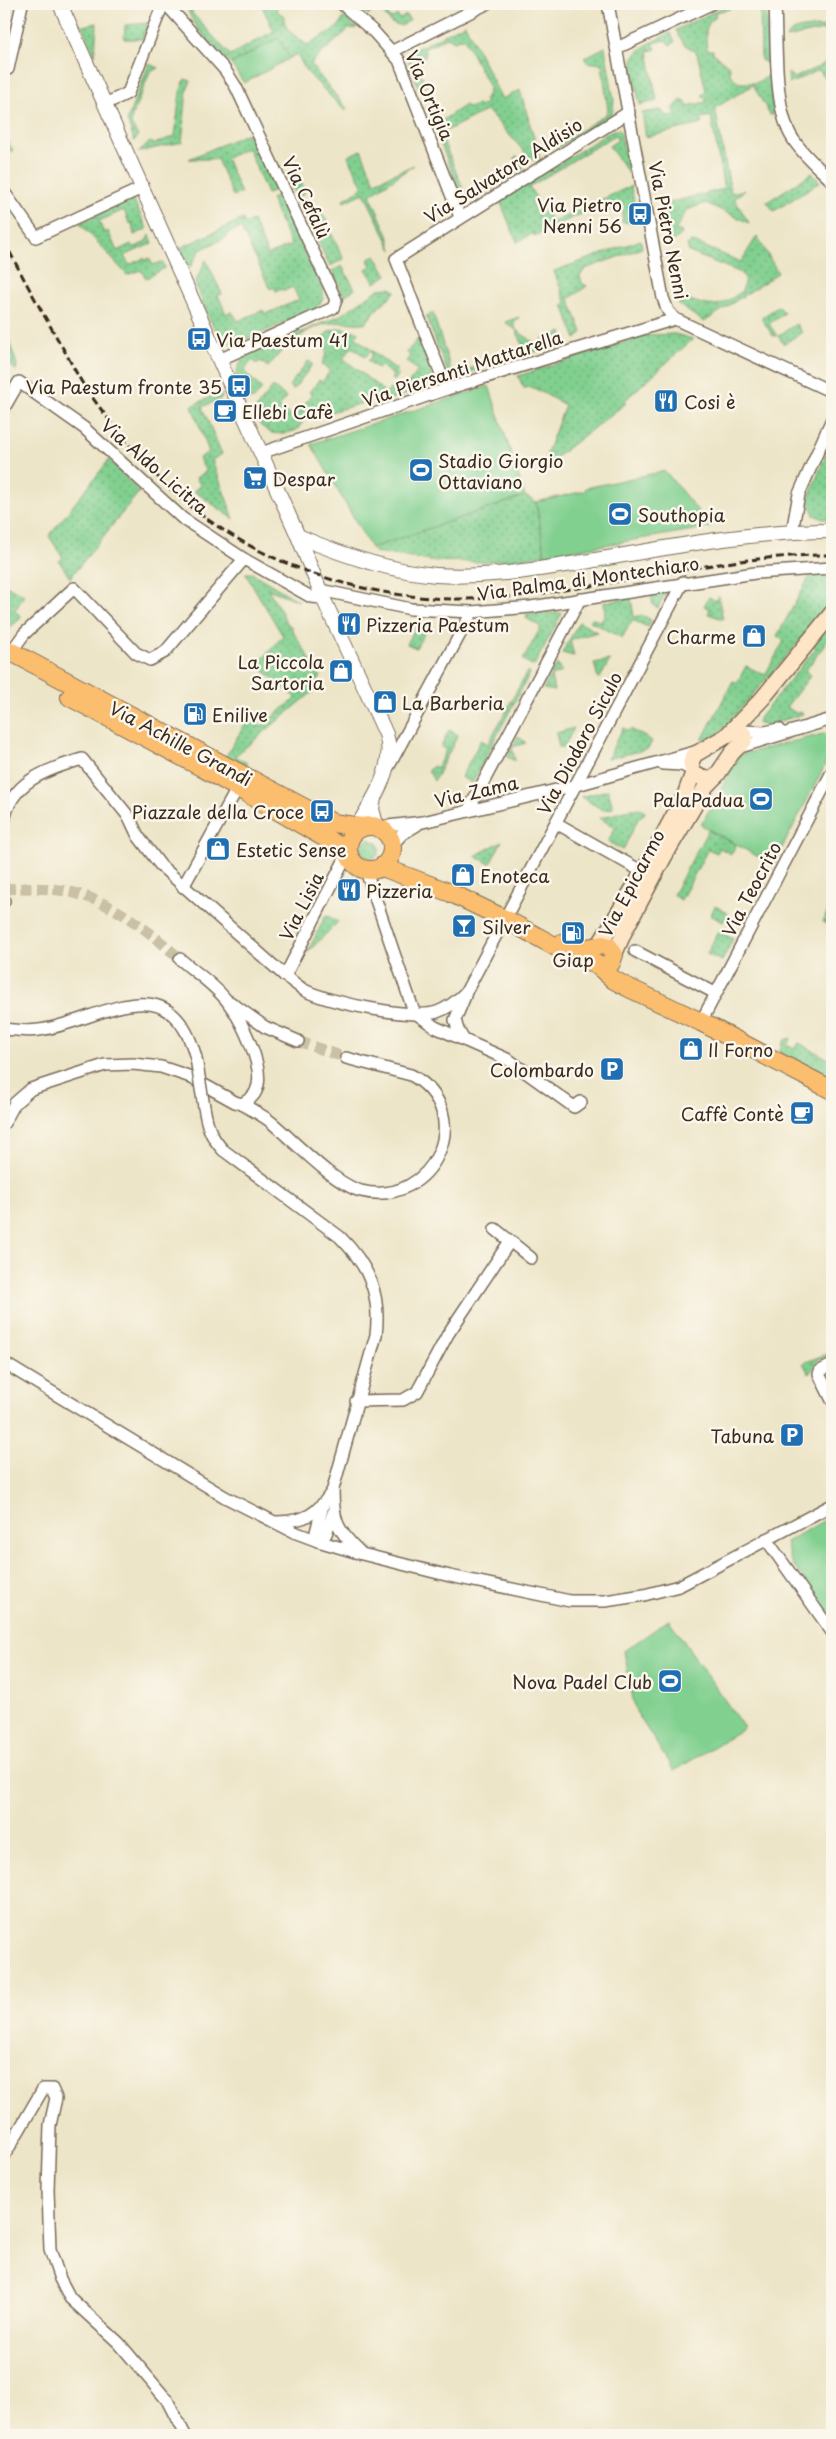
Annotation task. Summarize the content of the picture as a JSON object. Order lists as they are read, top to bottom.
{
  "streets": {
    "main road": ["Via Achille Grandi", "Via Epicarmo"],
    "street": [
      "Via Ortigia",
      "Via Salvatore Aldisio",
      "Via Cefalù",
      "Via Pietro Nenni",
      "Via Piersanti Mattarella",
      "Via Aldo Licitra",
      "Via Palma di Montechiaro",
      "Via Diodoro Siculo",
      "Via Zama",
      "Via Teocrito",
      "Via Lisia"
    ]
  },
  "crossings": [
    ["Via Ortigia", "Via Salvatore Aldisio"],
    ["Via Salvatore Aldisio", "Via Pietro Nenni"],
    ["Via Salvatore Aldisio", "Via Piersanti Mattarella"],
    ["Via Pietro Nenni", "Via Piersanti Mattarella"],
    ["Via Aldo Licitra", "Via Palma di Montechiaro"],
    ["Via Palma di Montechiaro", "Via Diodoro Siculo"],
    ["Via Achille Grandi", "Via Lisia"],
    ["Via Diodoro Siculo", "Via Zama"],
    ["Via Zama", "Via Epicarmo"]
  ],
  "places": {
    "bus stop": [
      "Via Pietro Nenni 56",
      "Via Paestum 41",
      "Via Paestum fronte 35",
      "Piazzale della Croce"
    ],
    "restaurant": ["Cosi è", "Pizzeria Paestum", "Pizzeria"],
    "cafe": ["Ellebi Cafè", "Caffè Contè"],
    "sports": [
      "Stadio Giorgio Ottaviano",
      "Southopia",
      "PalaPadua",
      "Nova Padel Club"
    ],
    "supermarket": ["Despar"],
    "shop": [
      "Charme",
      "La Piccola Sartoria",
      "La Barberia",
      "Estetic Sense",
      "Enoteca",
      "Il Forno"
    ],
    "fuel station": ["Enilive", "Giap"],
    "bar": ["Silver"],
    "parking": ["Colombardo", "Tabuna"]
  }
}
